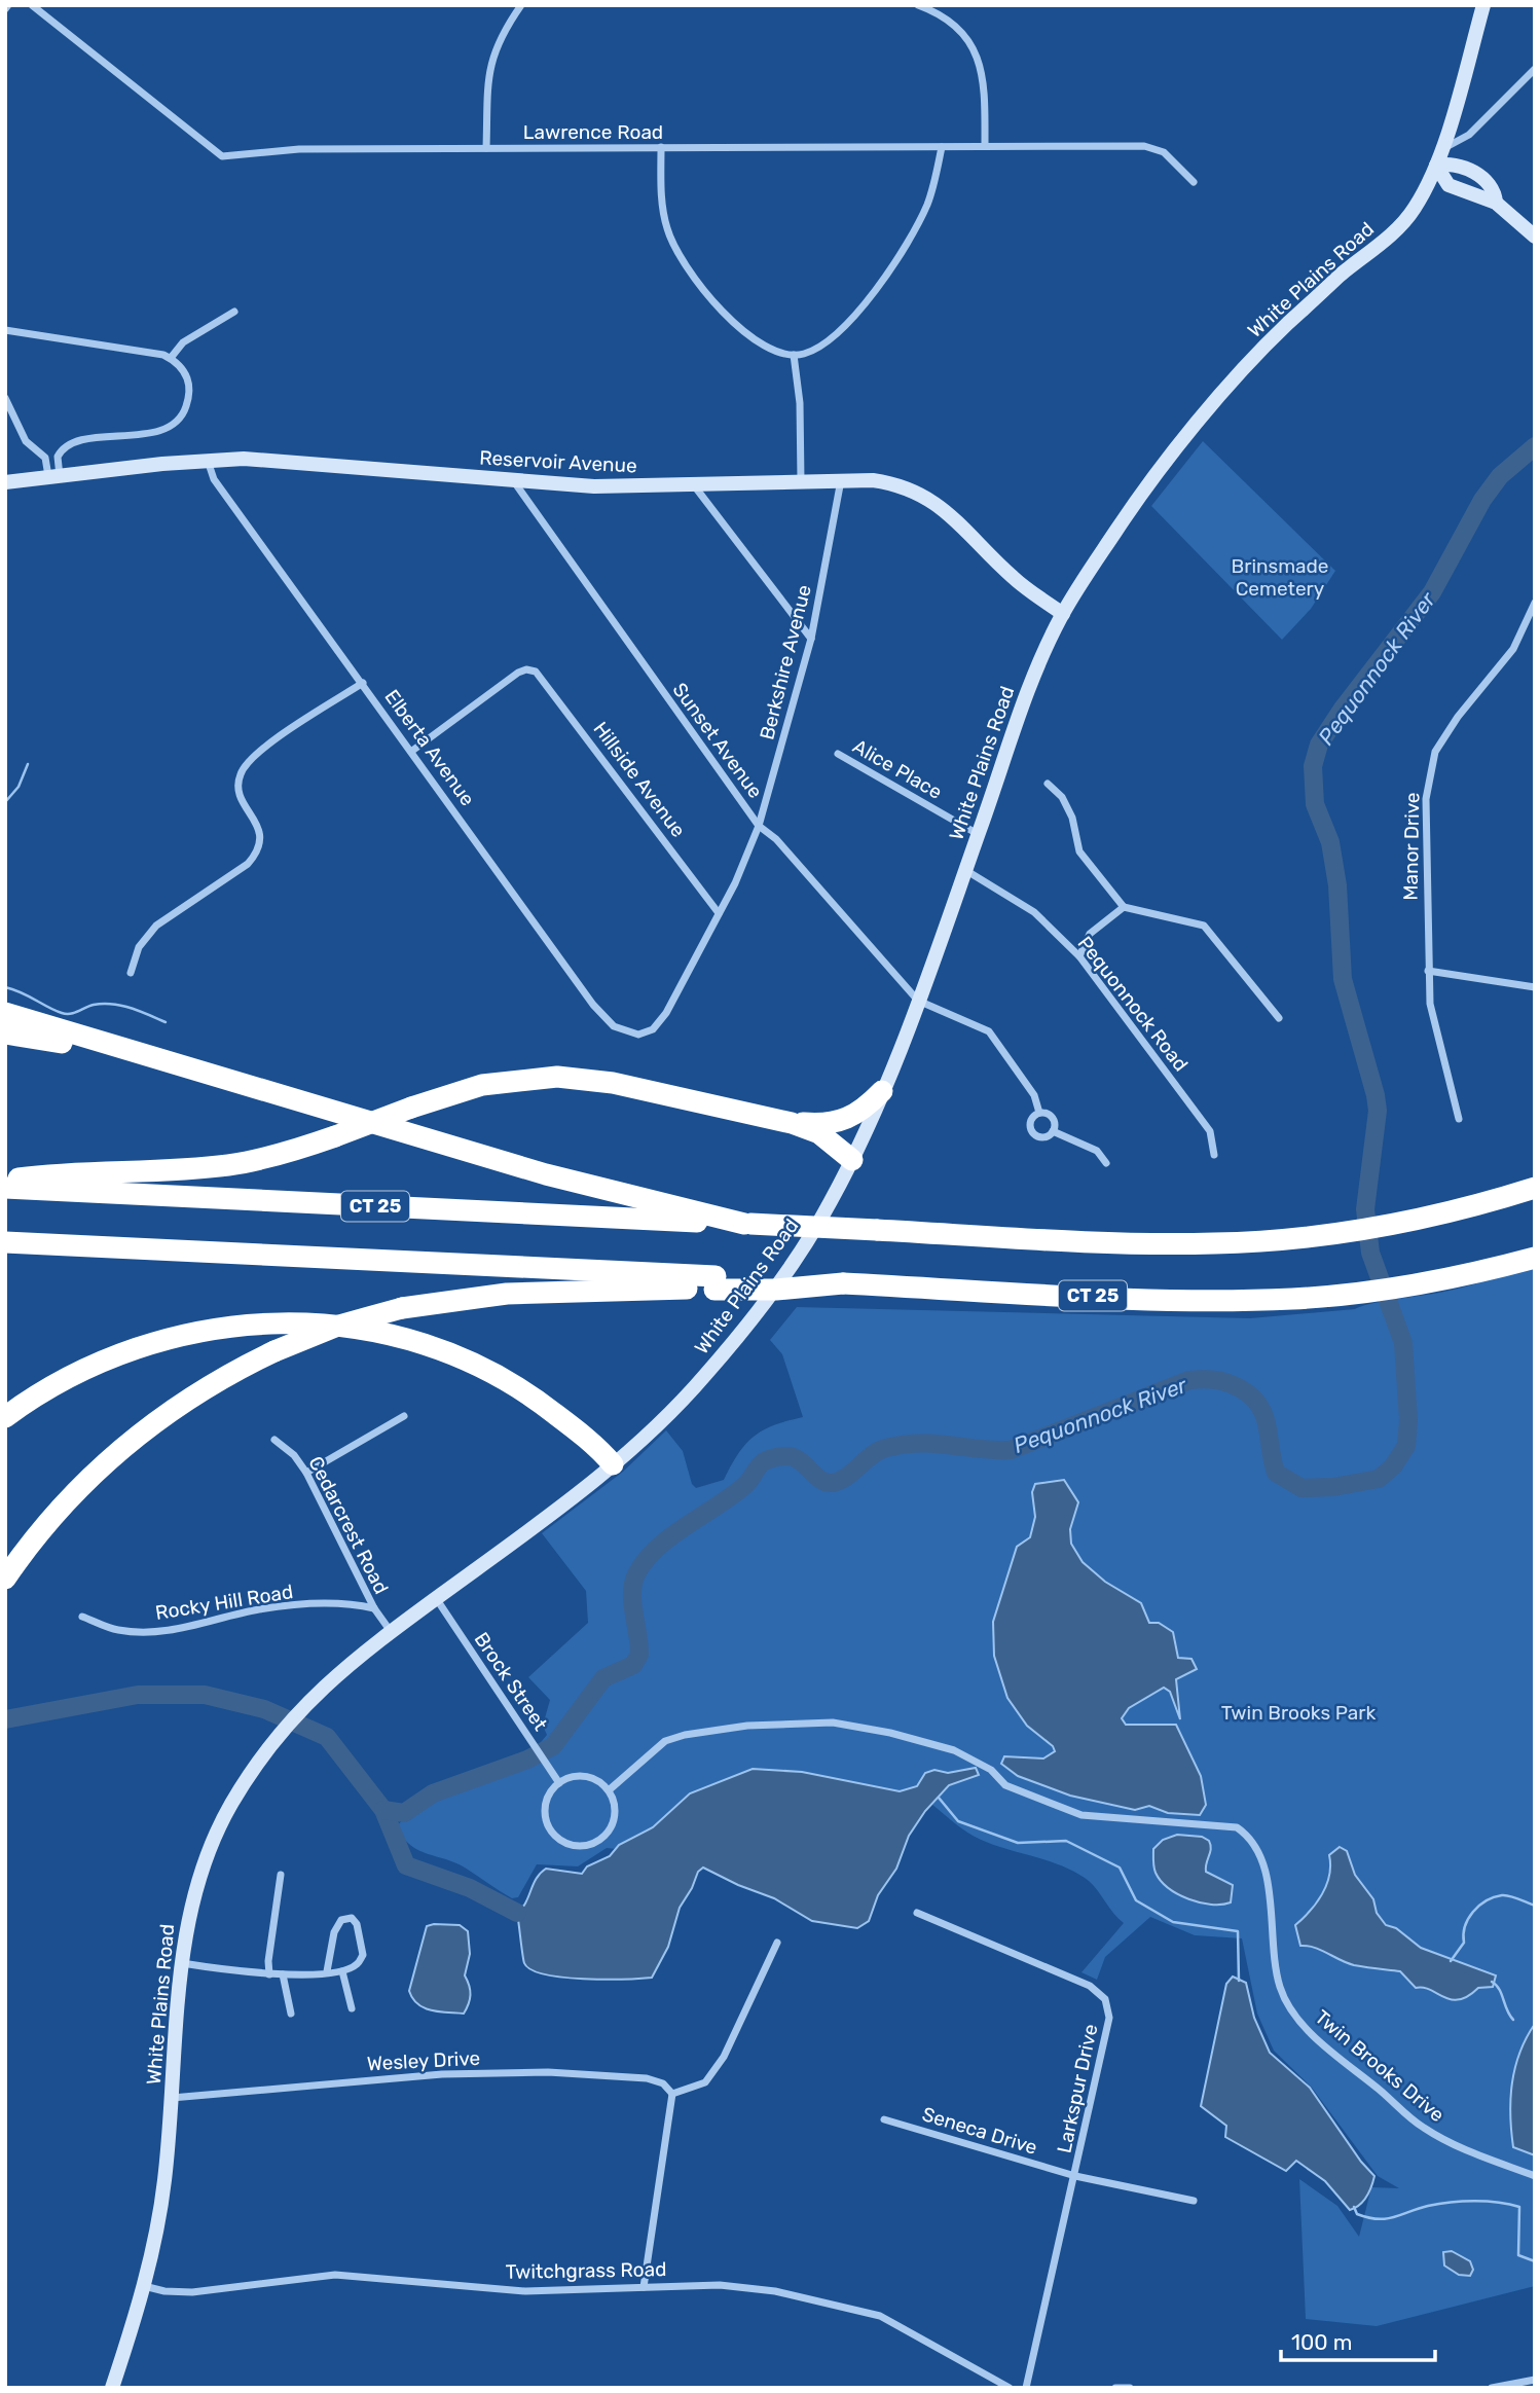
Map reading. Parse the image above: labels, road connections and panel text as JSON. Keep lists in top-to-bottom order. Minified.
{"streets":{"highway":["CT 25"],"main road":["White Plains Road","Reservoir Avenue"],"street":["Lawrence Road","Berkshire Avenue","Sunset Avenue","Elberta Avenue","Alice Place","Hillside Avenue","Manor Drive","Pequonnock Road","Cedarcrest Road","Rocky Hill Road","Brock Street","Wesley Drive","Twin Brooks Drive","Larkspur Drive","Seneca Drive","Twitchgrass Road"]},"crossings":[["White Plains Road","Reservoir Avenue"],["White Plains Road","Sunset Avenue"],["White Plains Road","Alice Place"],["White Plains Road","Pequonnock Road"],["White Plains Road","Cedarcrest Road"],["White Plains Road","Brock Street"],["White Plains Road","Wesley Drive"],["White Plains Road","Twitchgrass Road"],["Reservoir Avenue","Berkshire Avenue"],["Reservoir Avenue","Sunset Avenue"],["Reservoir Avenue","Elberta Avenue"],["Berkshire Avenue","Sunset Avenue"],["Berkshire Avenue","Elberta Avenue"],["Berkshire Avenue","Hillside Avenue"],["Elberta Avenue","Hillside Avenue"],["Cedarcrest Road","Rocky Hill Road"],["Brock Street","Twin Brooks Drive"],["Larkspur Drive","Seneca Drive"]],"water":["Pequonnock River"],"parks":["Brinsmade Cemetery","Twin Brooks Park"],"scale_bar":"100 m"}
